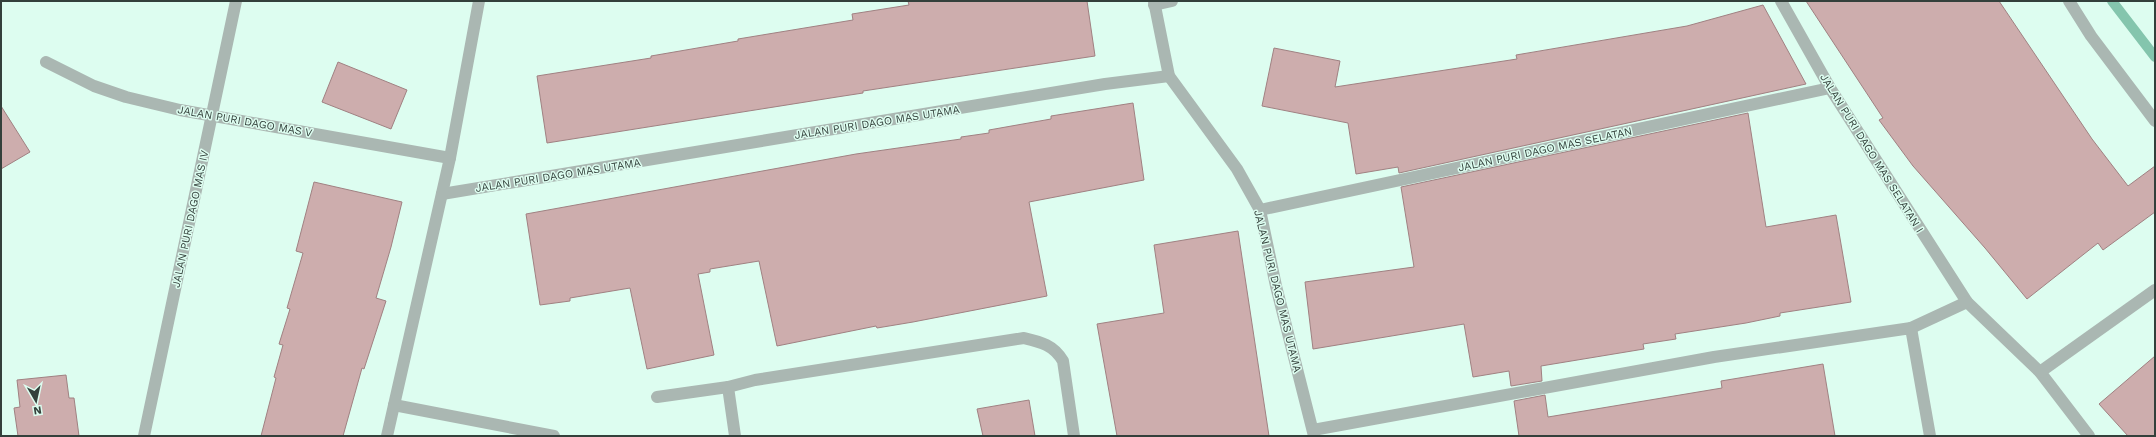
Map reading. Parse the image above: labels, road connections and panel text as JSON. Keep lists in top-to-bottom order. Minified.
{"streets":{"street":["JALAN PURI DAGO MAS V","JALAN PURI DAGO MAS UTAMA","JALAN PURI DAGO MAS SELATAN","JALAN PURI DAGO MAS SELATAN I","JALAN PURI DAGO MAS IV"]},"crossings":[["JALAN PURI DAGO MAS V","JALAN PURI DAGO MAS IV"],["JALAN PURI DAGO MAS UTAMA","JALAN PURI DAGO MAS SELATAN"],["JALAN PURI DAGO MAS SELATAN","JALAN PURI DAGO MAS SELATAN I"]],"north":"bottom"}
